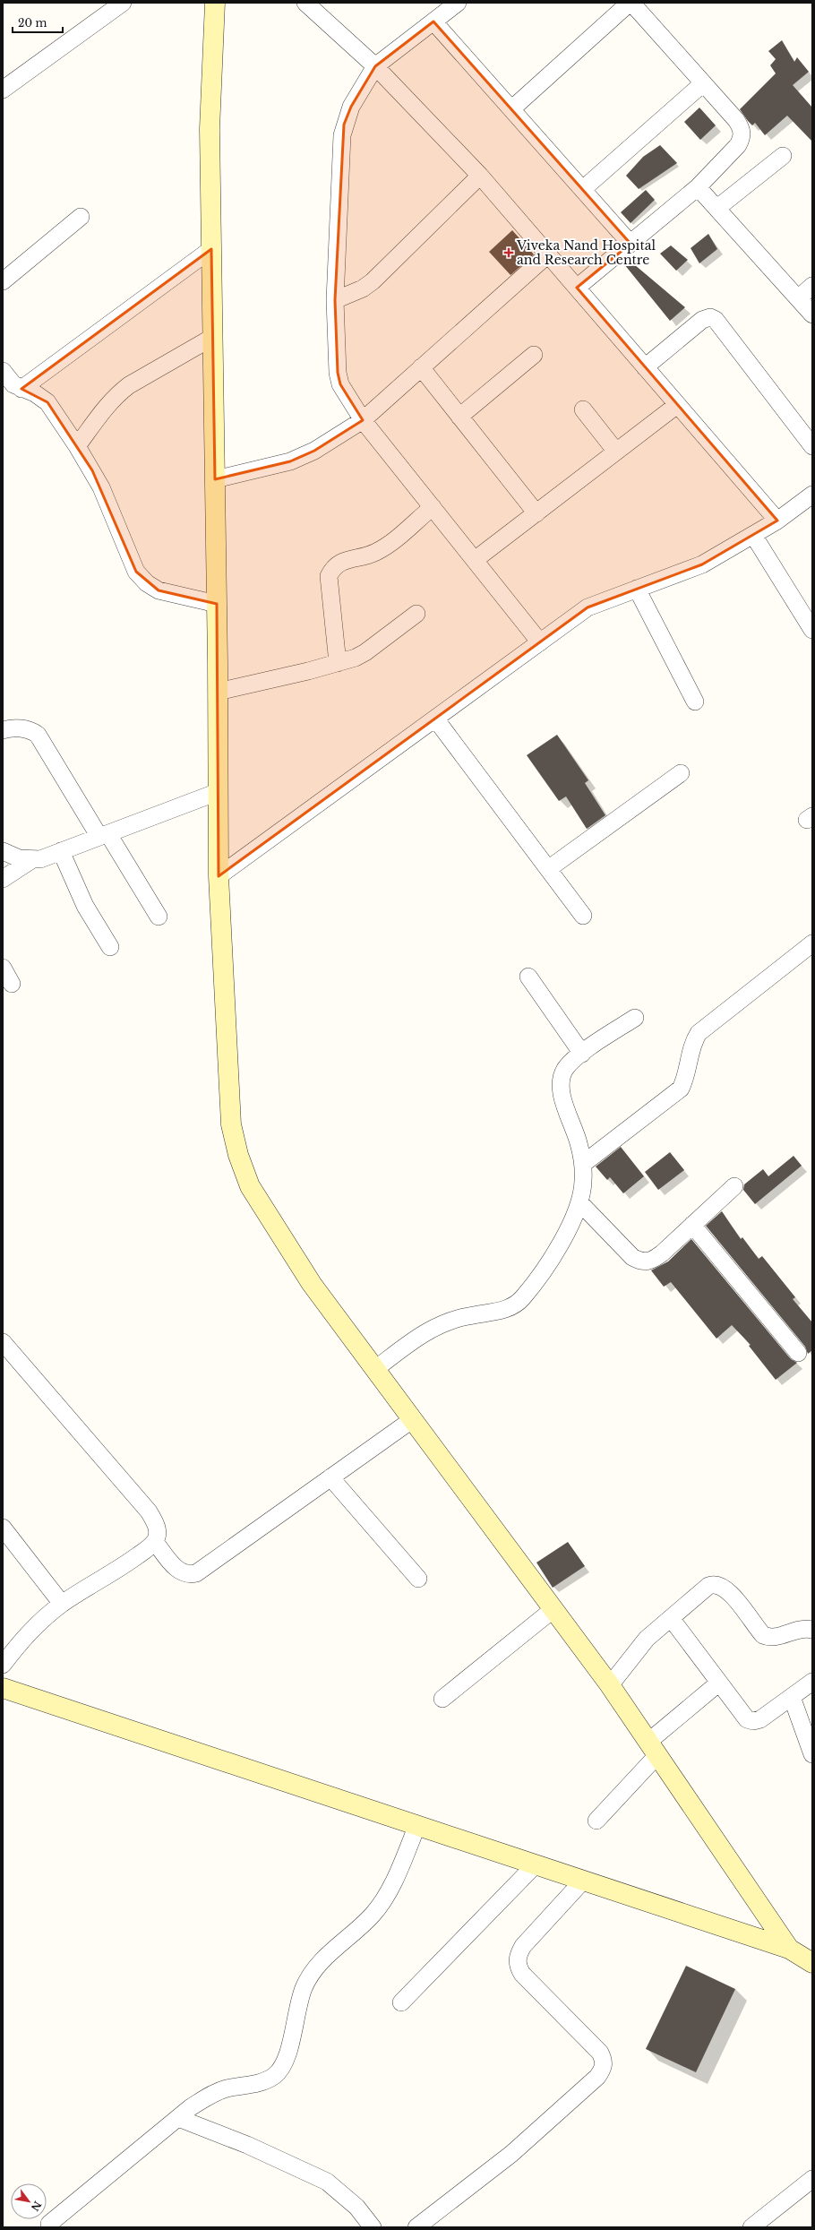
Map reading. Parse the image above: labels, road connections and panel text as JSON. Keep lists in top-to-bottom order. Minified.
{"places":{"health":["Viveka Nand Hospital and Research Centre"]},"scale_bar":"20 m","north":"bottom right"}
